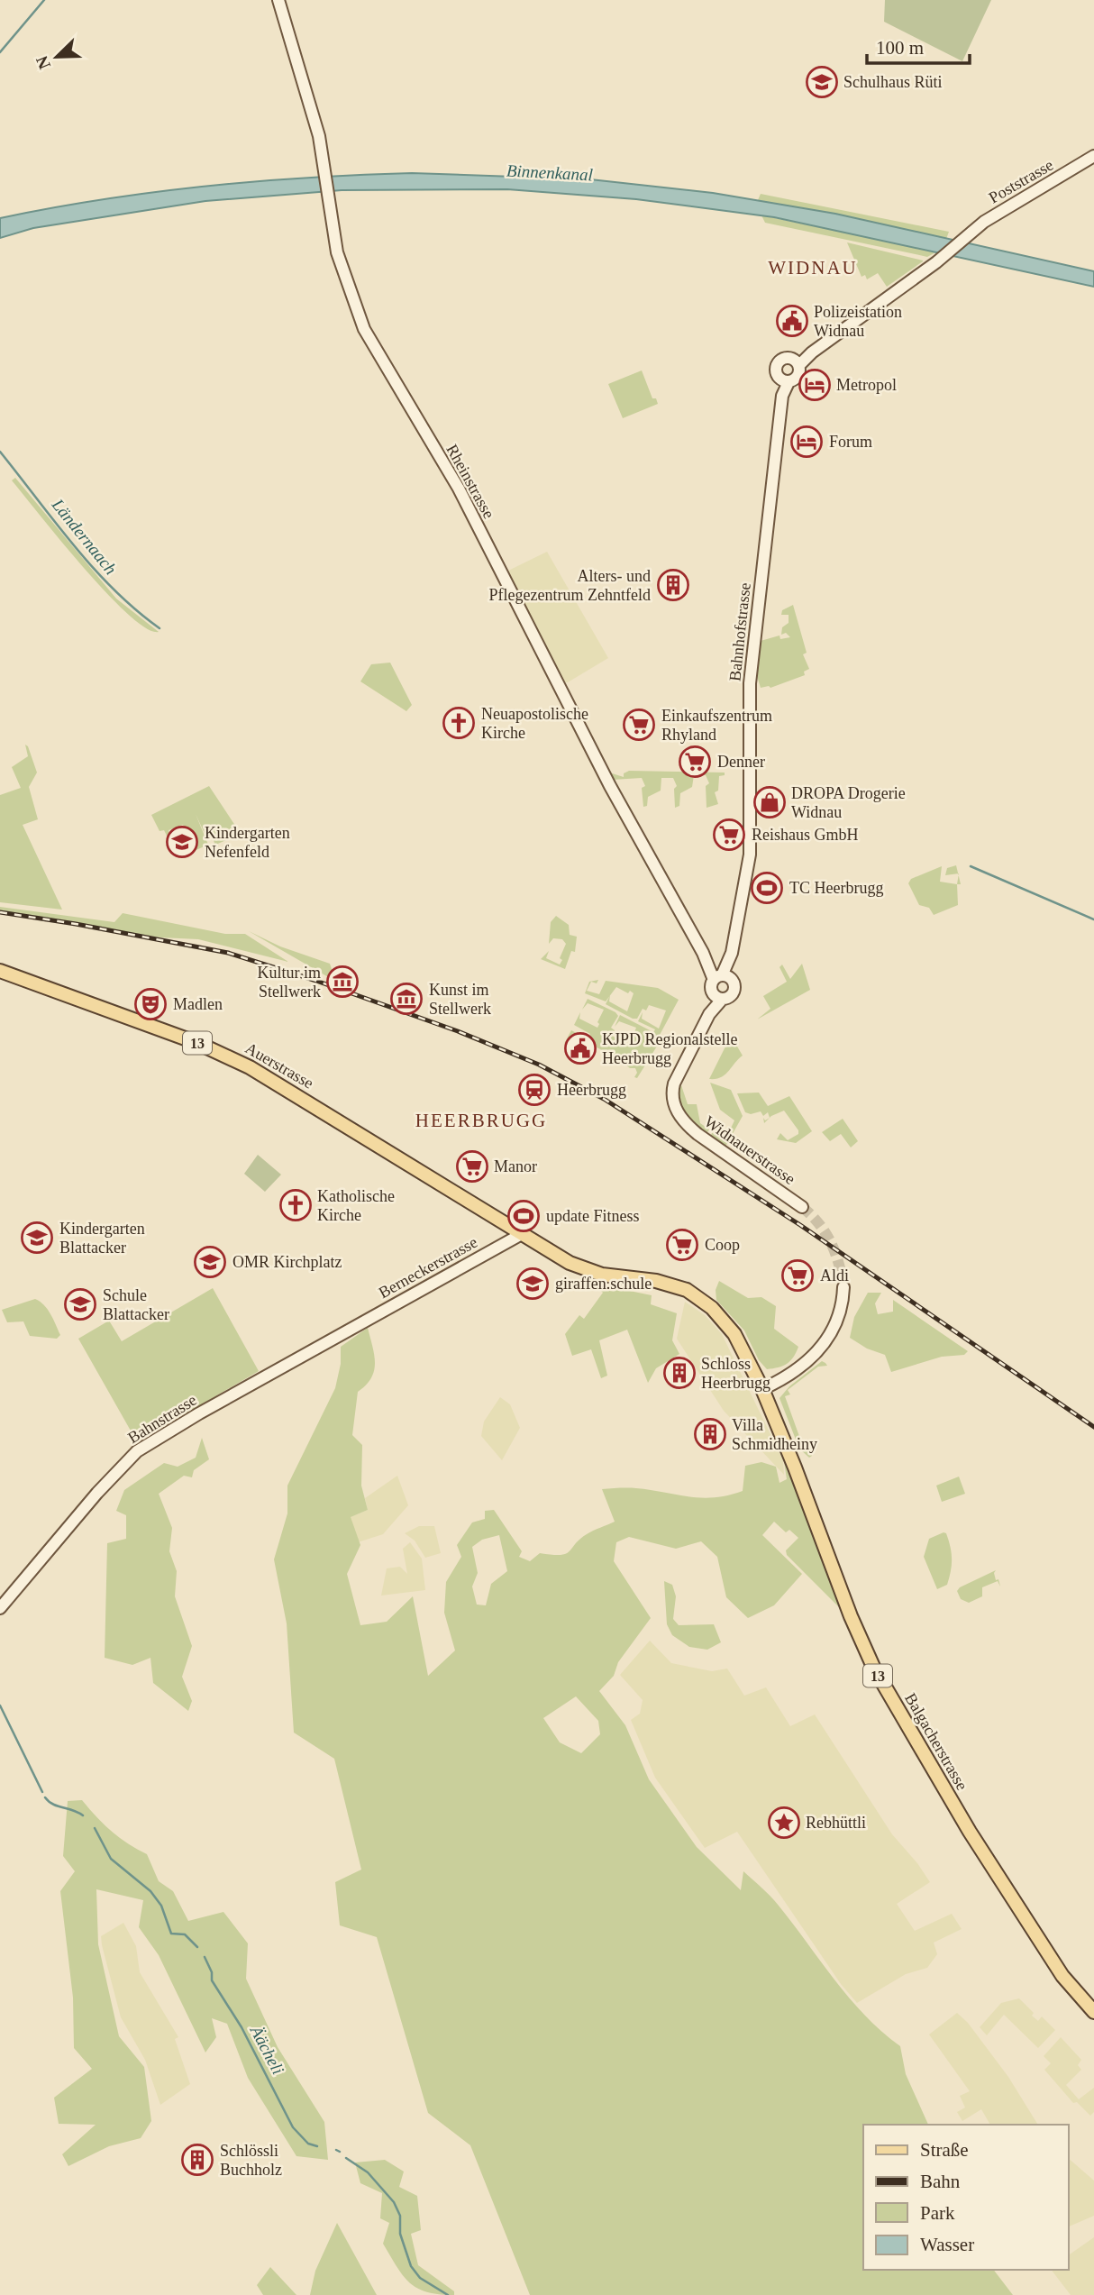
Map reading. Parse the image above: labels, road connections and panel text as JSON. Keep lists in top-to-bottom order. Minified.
{"streets":{"main road":["Poststrasse","Rheinstrasse","Bahnhofstrasse","13","Auerstrasse","Widnauerstrasse","Berneckerstrasse","Bahnstrasse","Balgacherstrasse"]},"crossings":[["Rheinstrasse","Bahnhofstrasse"],["Rheinstrasse","Widnauerstrasse"],["Bahnhofstrasse","Widnauerstrasse"],["Auerstrasse","Berneckerstrasse"],["Auerstrasse","Balgacherstrasse"],["Berneckerstrasse","Bahnstrasse"],["Berneckerstrasse","Balgacherstrasse"]],"districts":["WIDNAU","HEERBRUGG"],"water":["Binnenkanal","Ländernaach","Äächeli"],"places":{"school or university":["Schulhaus Rüti","Kindergarten Nefenfeld","Kindergarten Blattacker","OMR Kirchplatz","giraffen.schule","Schule Blattacker"],"public building":["Polizeistation Widnau","KJPD Regionalstelle Heerbrugg"],"hotel":["Metropol","Forum"],"building":["Alters- und Pflegezentrum Zehntfeld","Schloss Heerbrugg","Villa Schmidheiny","Schlössli Buchholz"],"church":["Neuapostolische Kirche","Katholische Kirche"],"supermarket":["Einkaufszentrum Rhyland","Denner","Reishaus GmbH","Manor","Coop","Aldi"],"shop":["DROPA Drogerie Widnau"],"sports":["TC Heerbrugg","update Fitness"],"museum":["Kultur im Stellwerk","Kunst im Stellwerk"],"theatre":["Madlen"],"station":["Heerbrugg"],"place":["Rebhüttli"]},"legend":["Straße","Bahn","Park","Wasser"],"scale_bar":"100 m","north":"bottom left"}
